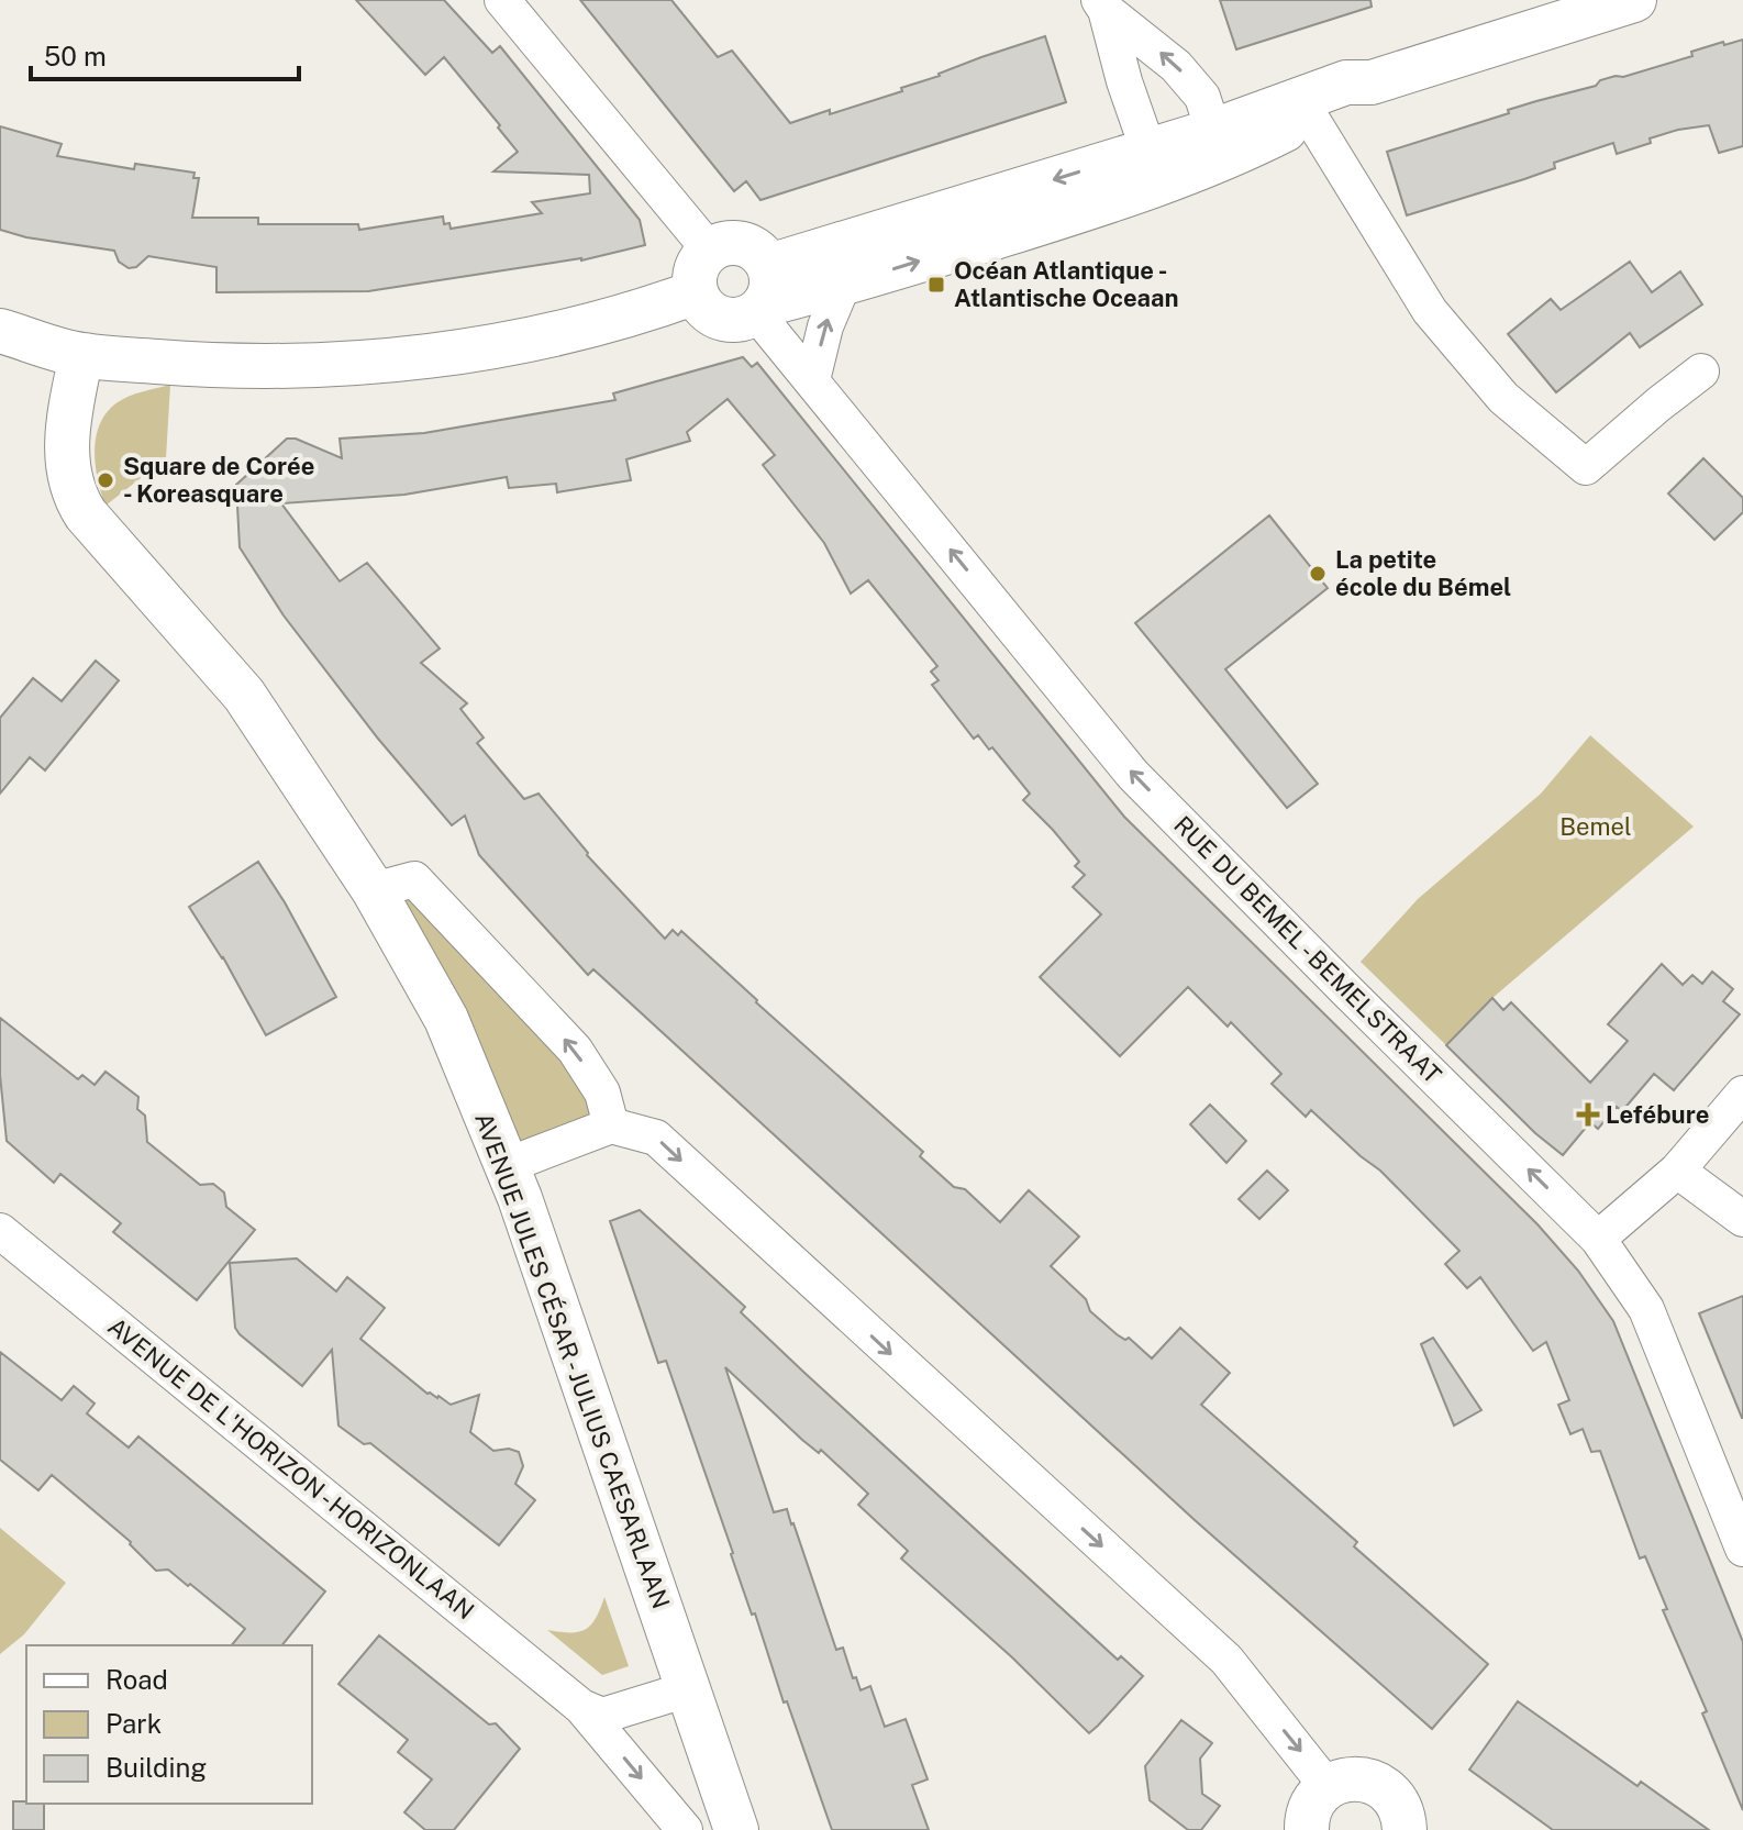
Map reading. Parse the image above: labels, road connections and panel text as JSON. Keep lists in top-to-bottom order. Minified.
{"streets":{"street":["RUE DU BEMEL - BEMELSTRAAT","AVENUE JULES CÉSAR - JULIUS CAESARLAAN","AVENUE DE L'HORIZON - HORIZONLAAN"]},"one_way":["RUE DU BEMEL - BEMELSTRAAT"],"parks":["Bemel"],"places":{"transit":["Océan Atlantique - Atlantische Oceaan"],"other":["Square de Corée - Koreasquare","La petite école du Bémel"],"health":["Lefébure"]},"legend":["Road","Park","Building"],"scale_bar":"50 m"}
